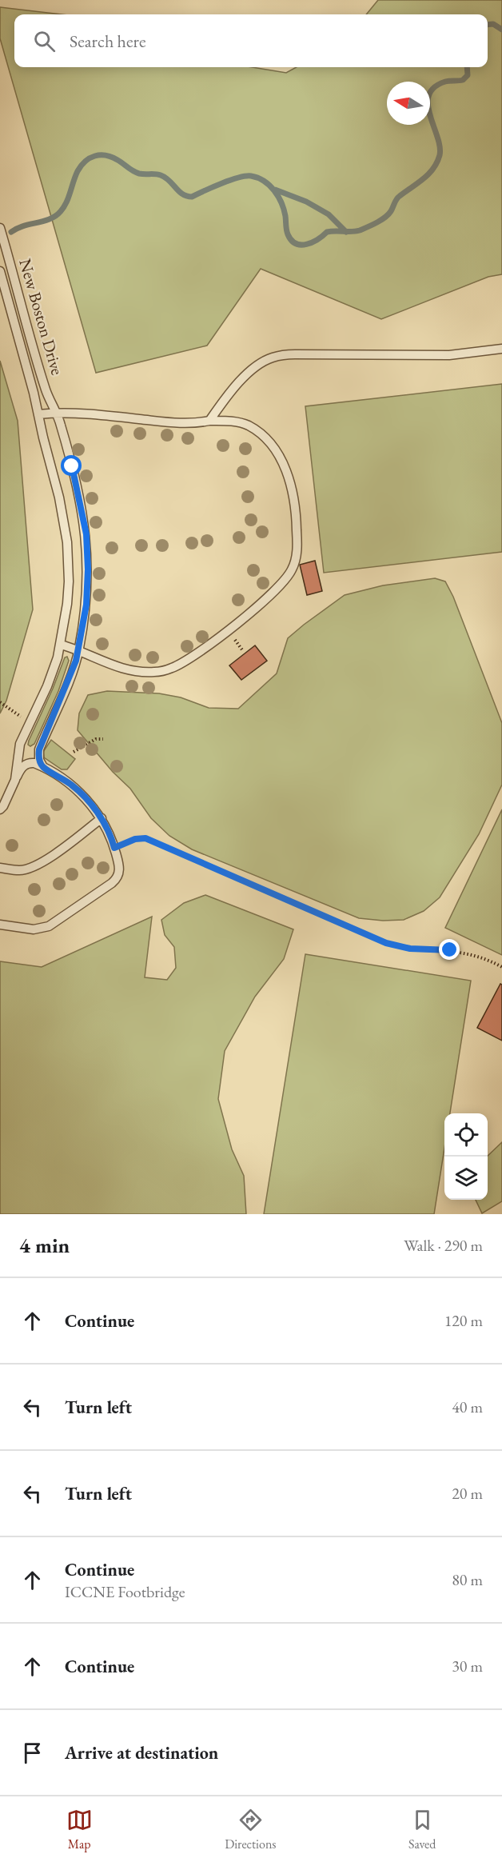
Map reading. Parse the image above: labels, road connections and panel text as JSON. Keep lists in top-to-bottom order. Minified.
{"streets":{"lane":["New Boston Drive"]},"north":"left","page":{"search":"Search here","heading":["4 min","Walk · 290 m"],"list":[["Continue","120 m"],["Turn left","40 m"],["Turn left","20 m"],["Continue","ICCNE Footbridge","80 m"],["Continue","30 m"],"Arrive at destination"],"nav":["Map","Directions","Saved"]}}
